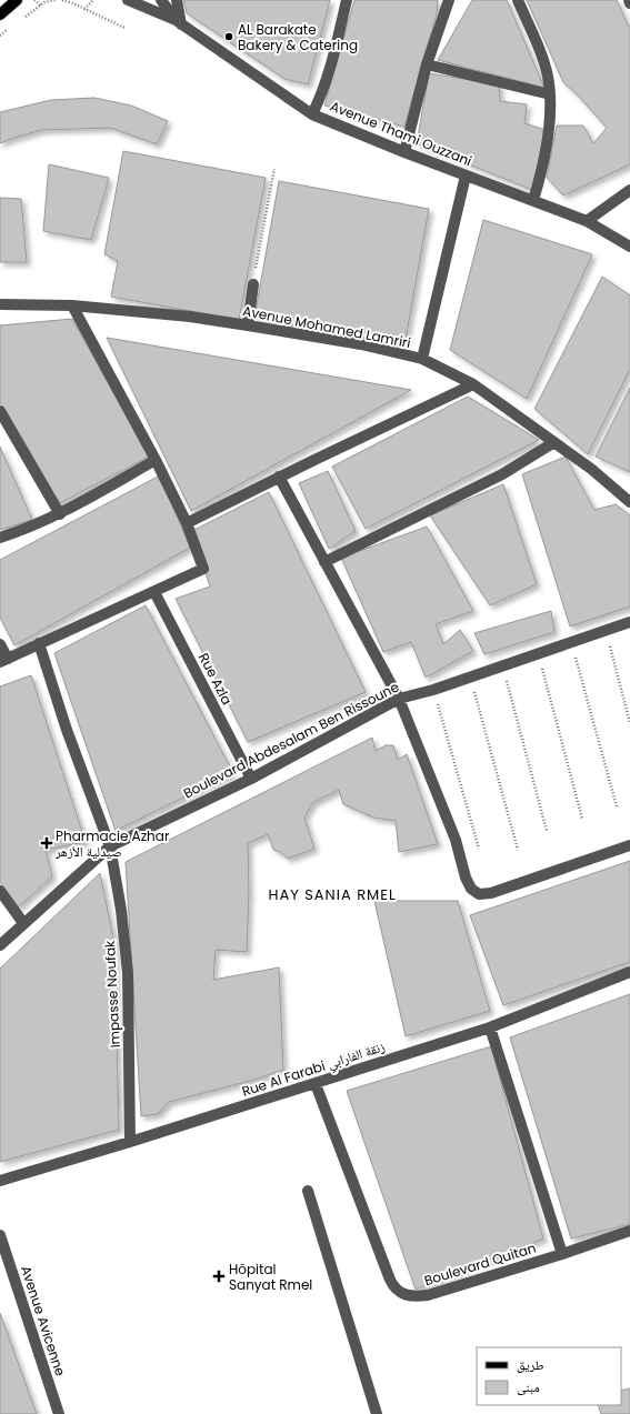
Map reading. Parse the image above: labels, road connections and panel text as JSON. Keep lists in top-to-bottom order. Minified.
{"streets":{"street":["Avenue Thami Ouzzani","Avenue Mohamed Lamriri","Rue Azla","Boulevard Abdesalam Ben Rissoune","Impasse Noufak","Rue Al Farabi زنقة الفارابي","Boulevard Quitan","Avenue Avicenne"]},"crossings":[["Rue Azla","Boulevard Abdesalam Ben Rissoune"],["Boulevard Abdesalam Ben Rissoune","Impasse Noufak"],["Impasse Noufak","Rue Al Farabi زنقة الفارابي"],["Rue Al Farabi زنقة الفارابي","Boulevard Quitan"]],"districts":["HAY SANIA RMEL"],"places":{"other":["AL Barakate Bakery & Catering"],"health":["Pharmacie Azhar صيدلية الأزهر","Hôpital Sanyat Rmel"]},"legend":["طريق","مبنى"]}
